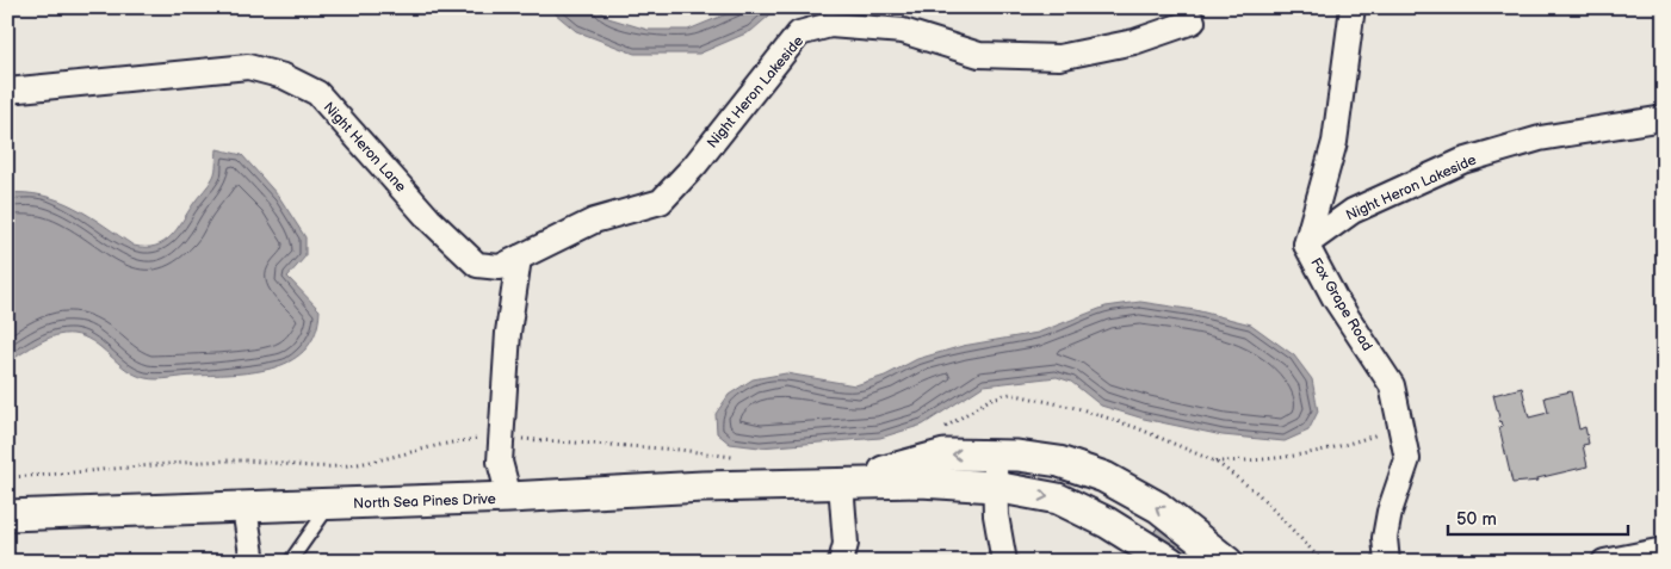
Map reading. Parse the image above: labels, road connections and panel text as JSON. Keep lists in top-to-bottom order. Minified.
{"streets":{"street":["Night Heron Lakeside","Night Heron Lane","Fox Grape Road","North Sea Pines Drive"]},"crossings":[["Night Heron Lakeside","Night Heron Lane"],["Night Heron Lakeside","Fox Grape Road"]],"scale_bar":"50 m"}
